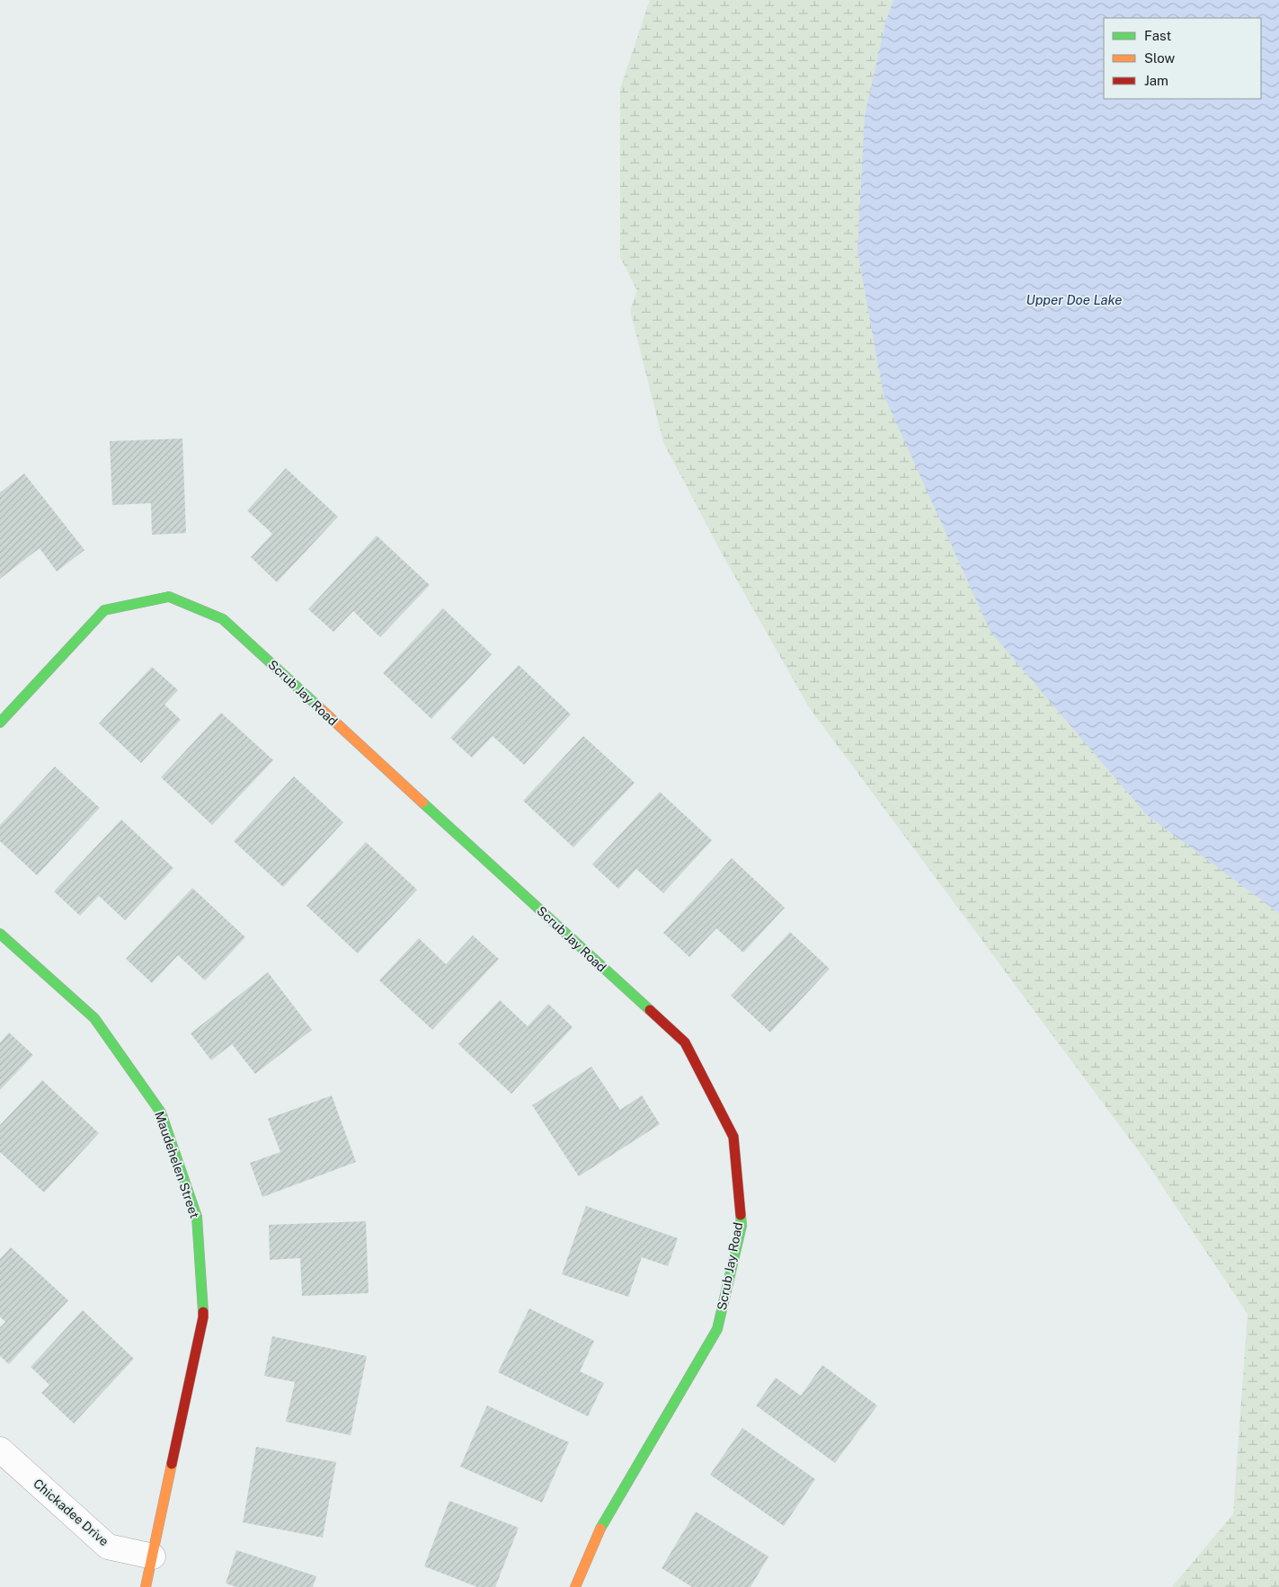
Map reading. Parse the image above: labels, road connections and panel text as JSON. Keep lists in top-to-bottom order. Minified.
{"streets":{"street":["Scrub Jay Road","Maudehelen Street","Chickadee Drive"]},"crossings":[["Maudehelen Street","Chickadee Drive"]],"water":["Upper Doe Lake"],"legend":["Fast","Slow","Jam"]}
